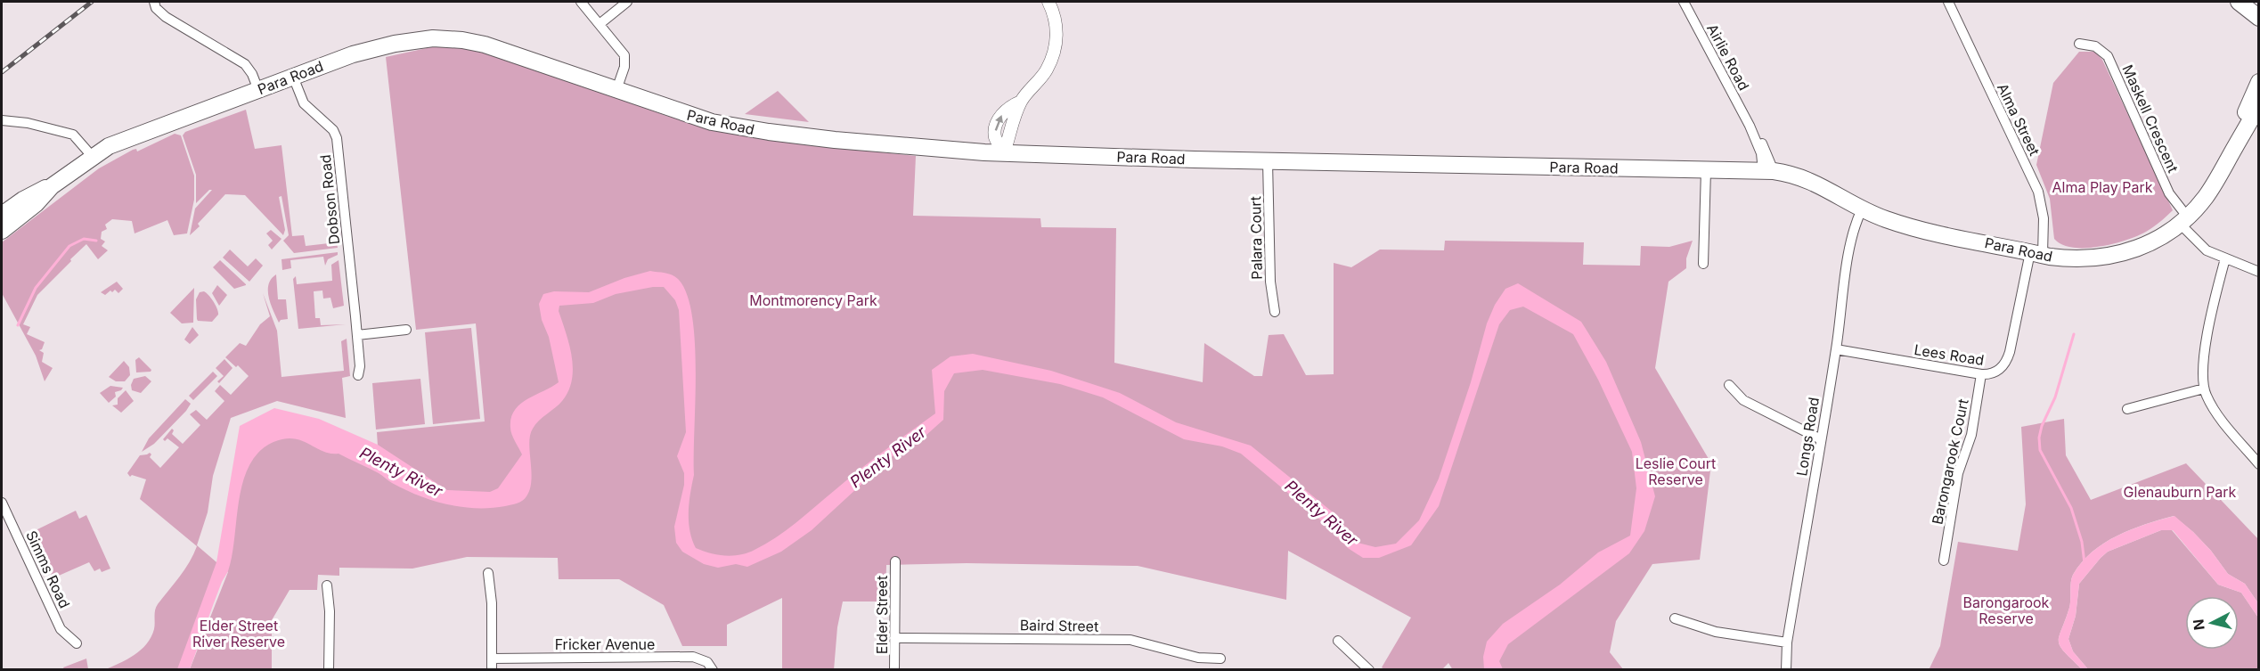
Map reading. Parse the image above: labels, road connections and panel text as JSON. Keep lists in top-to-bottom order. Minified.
{"streets":{"main road":["Para Road"],"street":["Airlie Road","Maskell Crescent","Alma Street","Dobson Road","Palara Court","Lees Road","Longs Road","Barongarook Court","Simms Road","Elder Street","Baird Street","Fricker Avenue"]},"crossings":[["Airlie Road","Para Road"],["Para Road","Maskell Crescent"],["Para Road","Alma Street"],["Para Road","Dobson Road"],["Para Road","Palara Court"],["Para Road","Lees Road"],["Para Road","Longs Road"],["Alma Street","Lees Road"],["Lees Road","Longs Road"],["Lees Road","Barongarook Court"],["Elder Street","Baird Street"]],"water":["Plenty River"],"parks":["Alma Play Park","Montmorency Park","Leslie Court Reserve","Glenauburn Park","Barongarook Reserve","Elder Street River Reserve"],"north":"left"}
